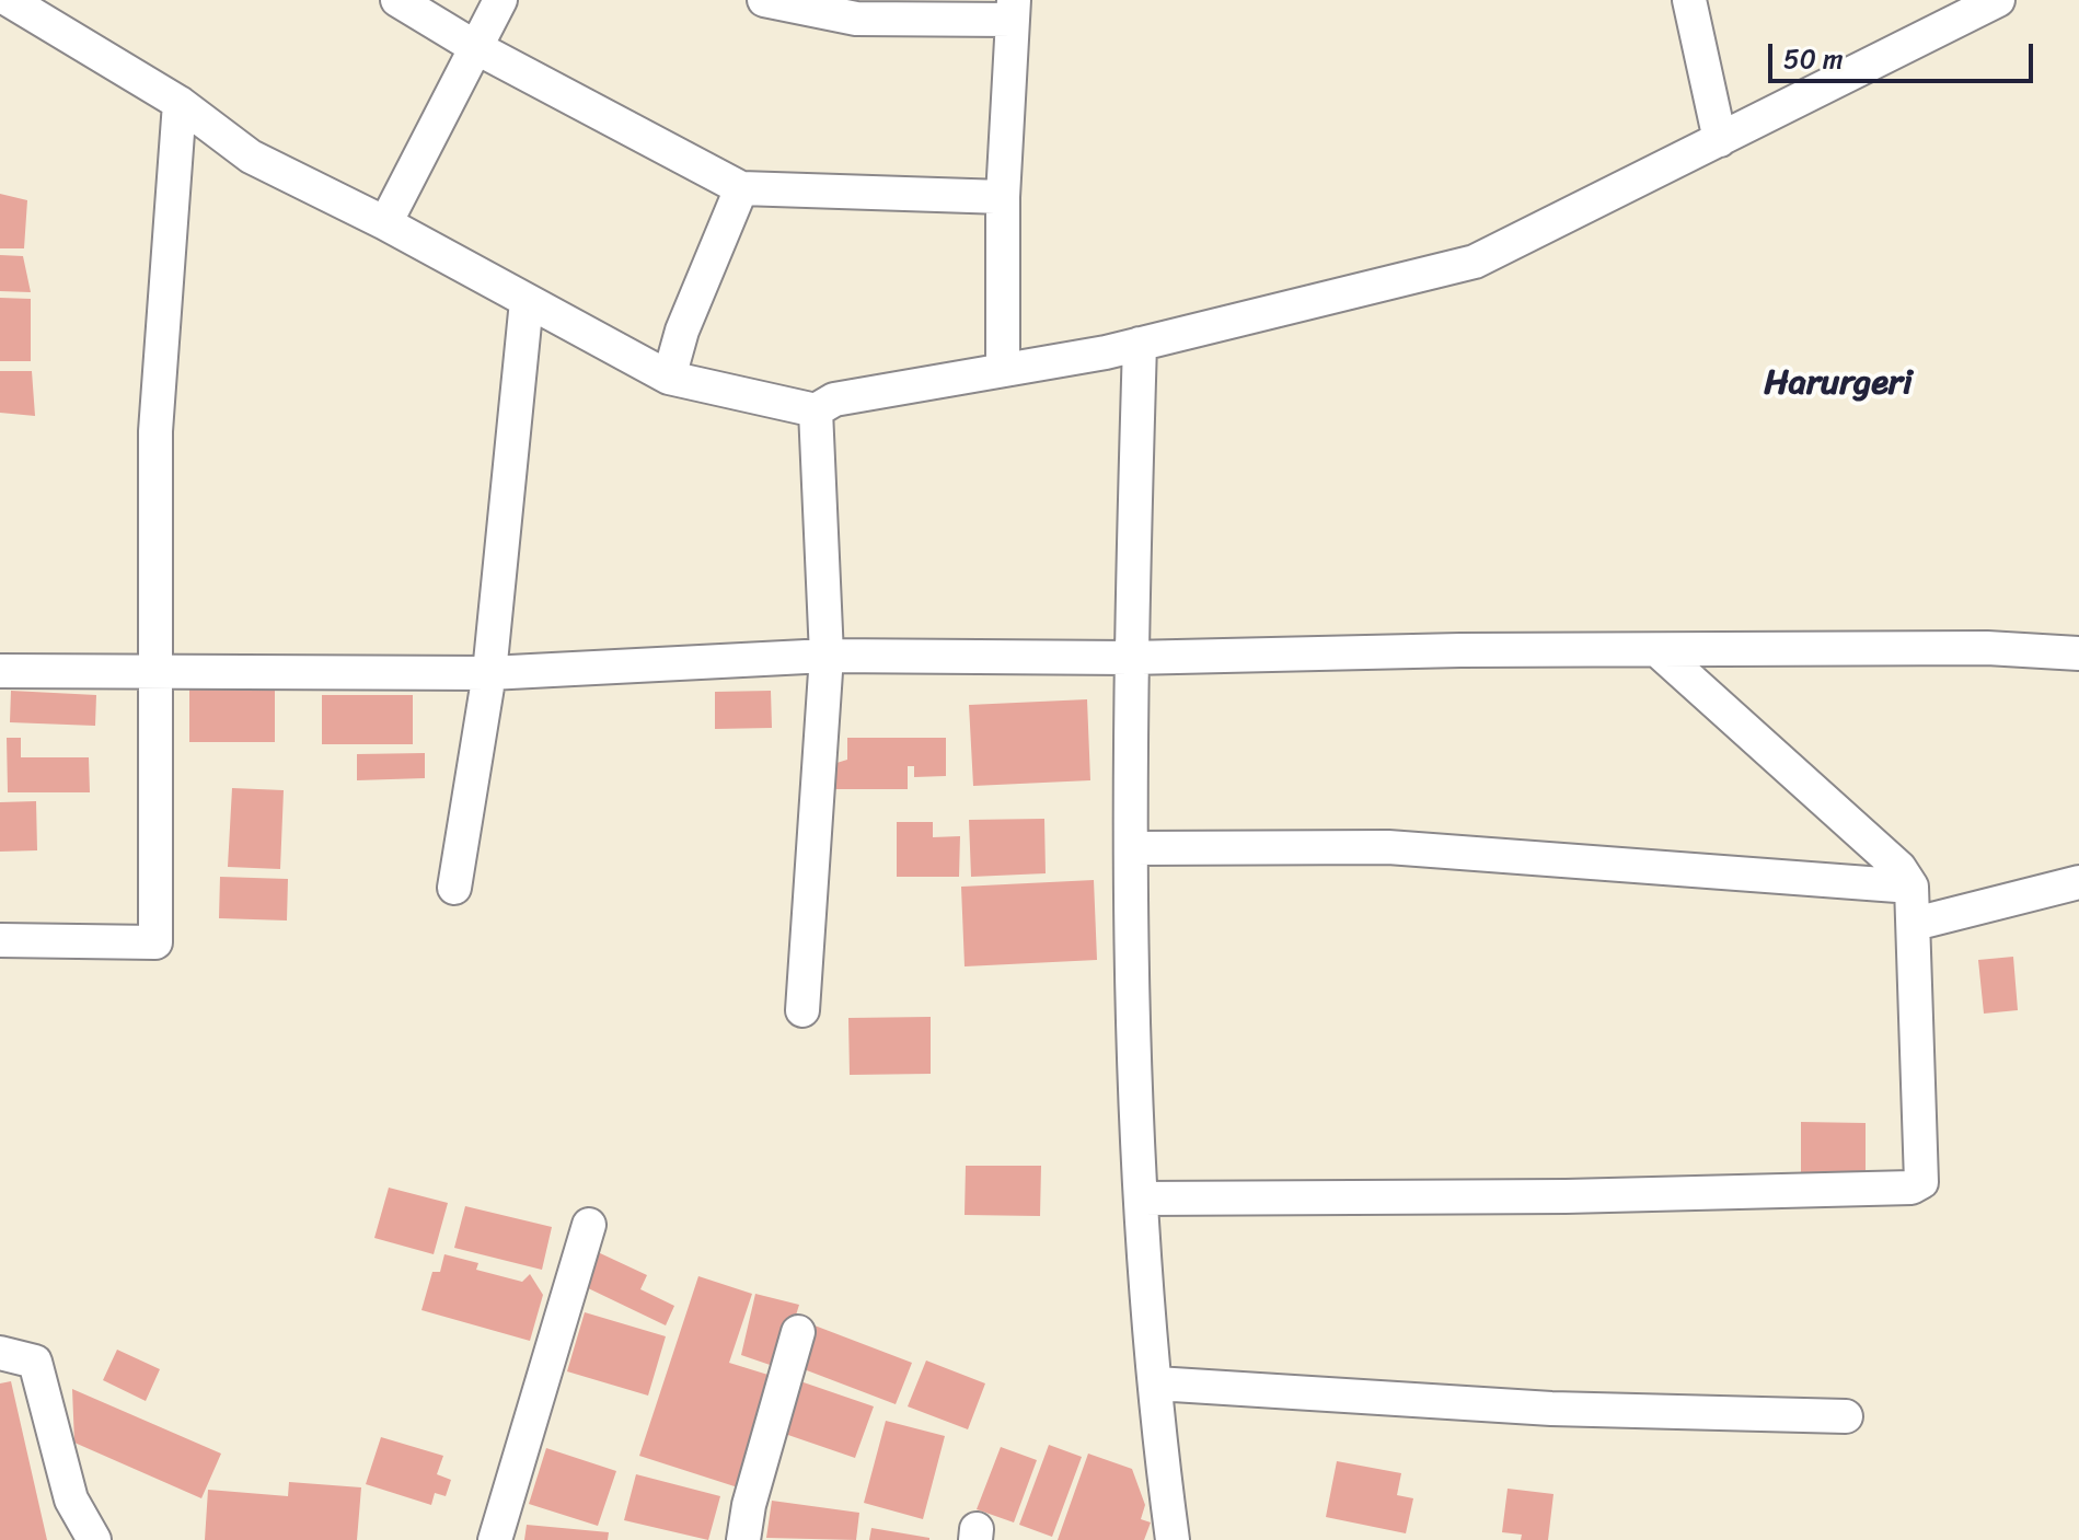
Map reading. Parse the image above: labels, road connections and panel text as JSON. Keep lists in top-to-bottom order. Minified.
{"districts":["Harurgeri"],"scale_bar":"50 m"}
